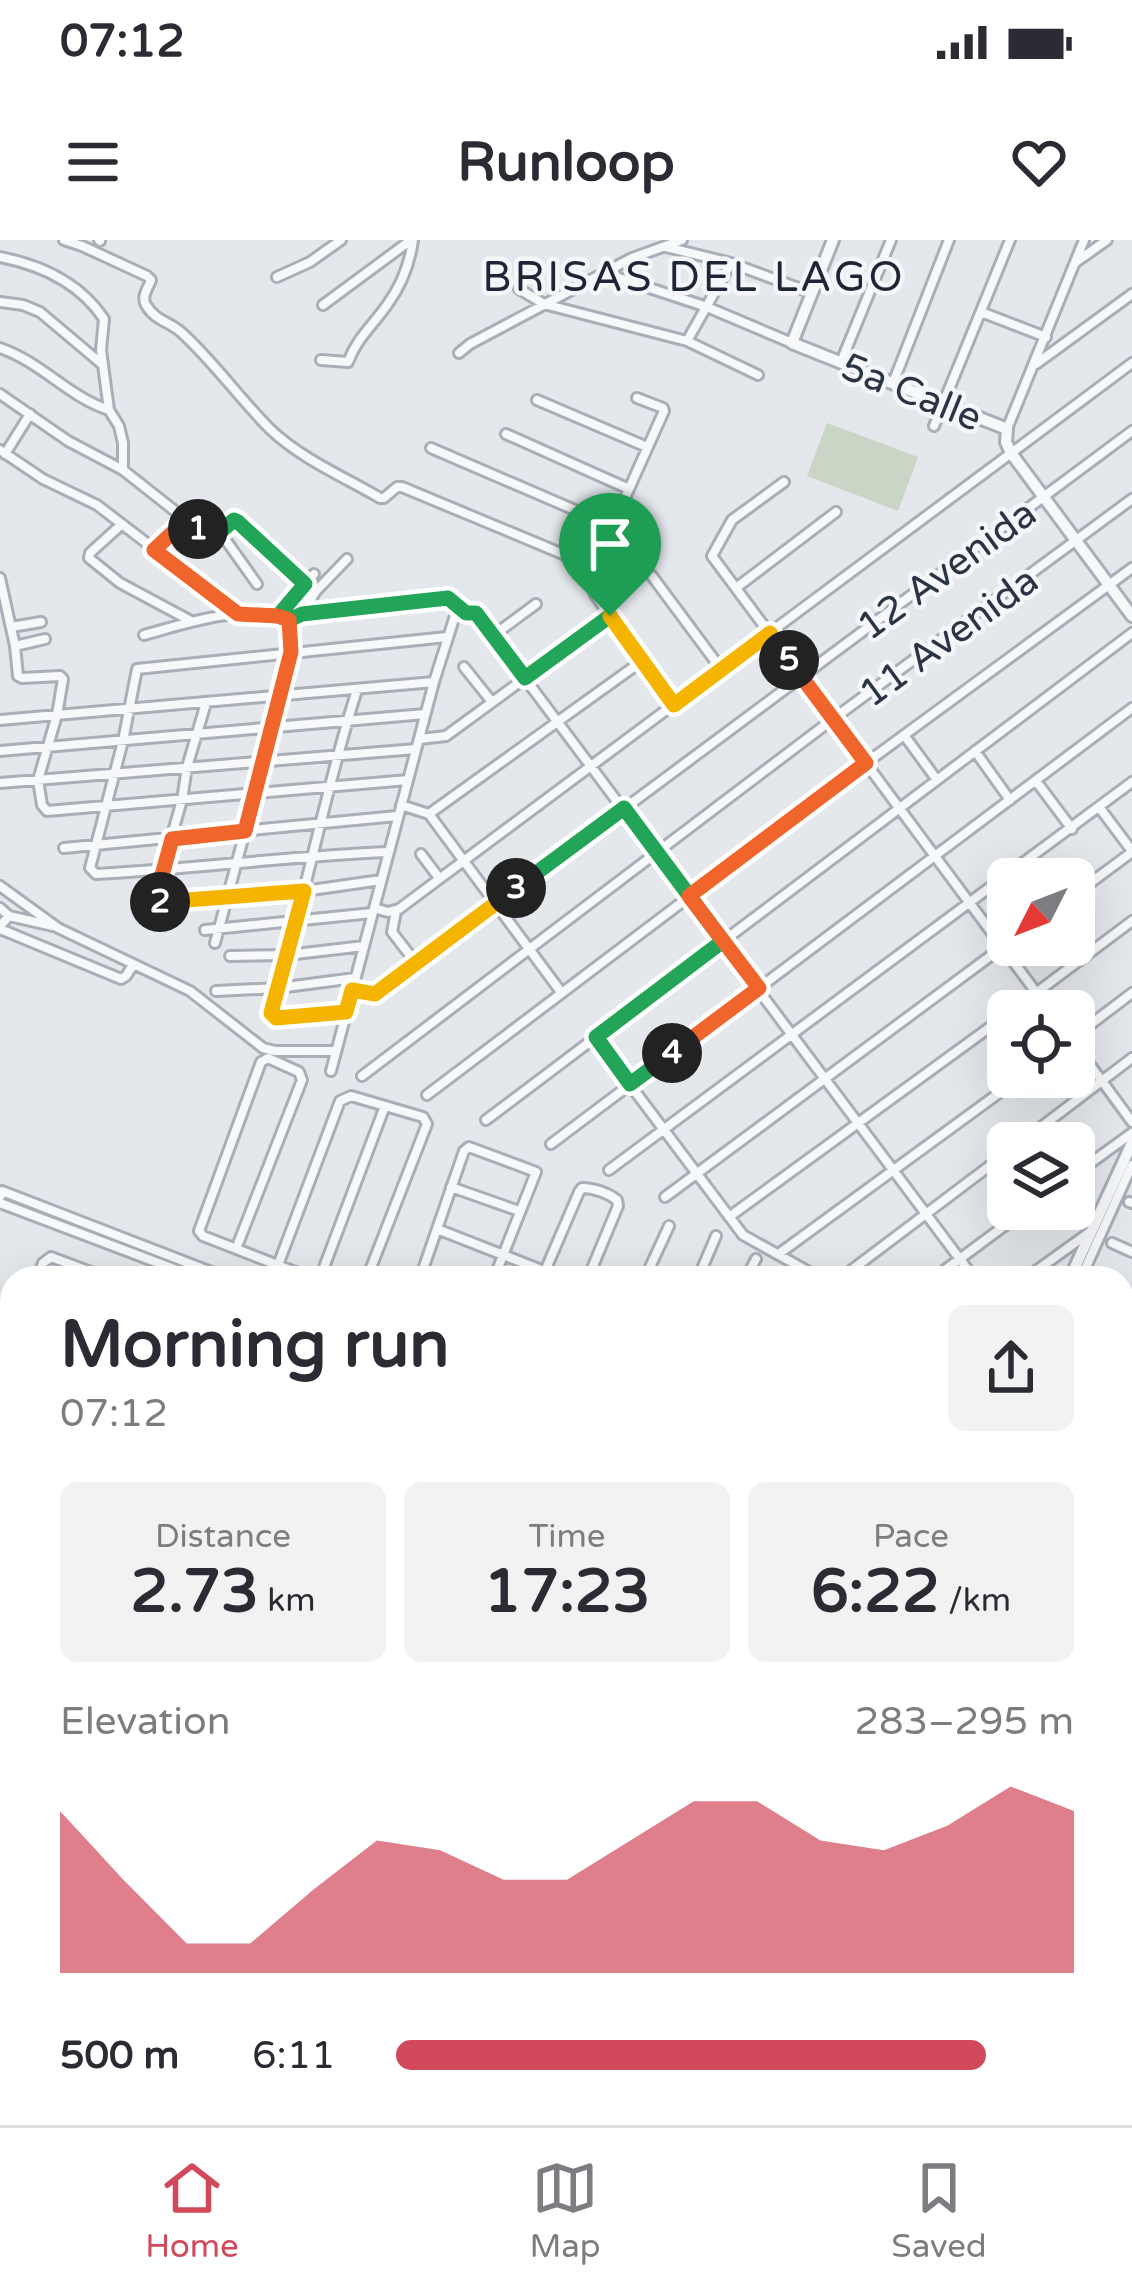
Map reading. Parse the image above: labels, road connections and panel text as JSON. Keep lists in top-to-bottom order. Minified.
{"streets":{"street":["5a Calle","12 Avenida","11 Avenida"]},"crossings":[["5a Calle","12 Avenida"],["5a Calle","11 Avenida"]],"districts":["BRISAS DEL LAGO"],"north":"bottom left","page":{"status":"07:12","header":"Runloop","pins":["1","5","3","2","4"],"heading":["Morning run","07:12"],"stats":[["Distance","2.73 km"],["Time","17:23"],["Pace","6:22 /km"]],"chart":["Elevation","283–295 m"],"list":[{"name":"500 m","note":"6:11"}],"tabs":["Home","Map","Saved"]}}
